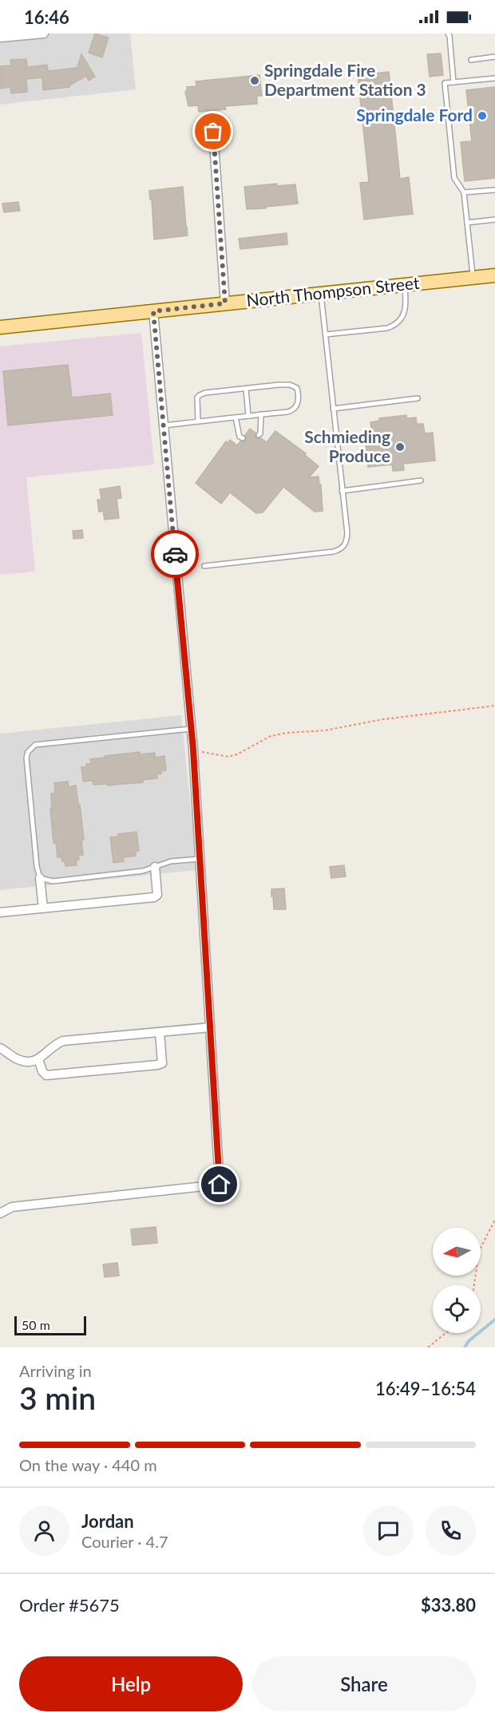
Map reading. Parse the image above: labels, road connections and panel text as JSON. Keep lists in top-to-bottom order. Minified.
{"streets":{"main road":["North Thompson Street"]},"places":["Springdale Fire Department Station 3","Springdale Ford","Schmieding Produce"],"scale_bar":"50 m","north":"left","page":{"status":"16:46","scale":"50 m","heading":["3 min","Arriving in","16:49–16:54"],"panel":["Jordan","Courier · 4.7","Order #5675","$33.80"],"bar":"On the way · 440 m","buttons":["Help","Share"]}}
